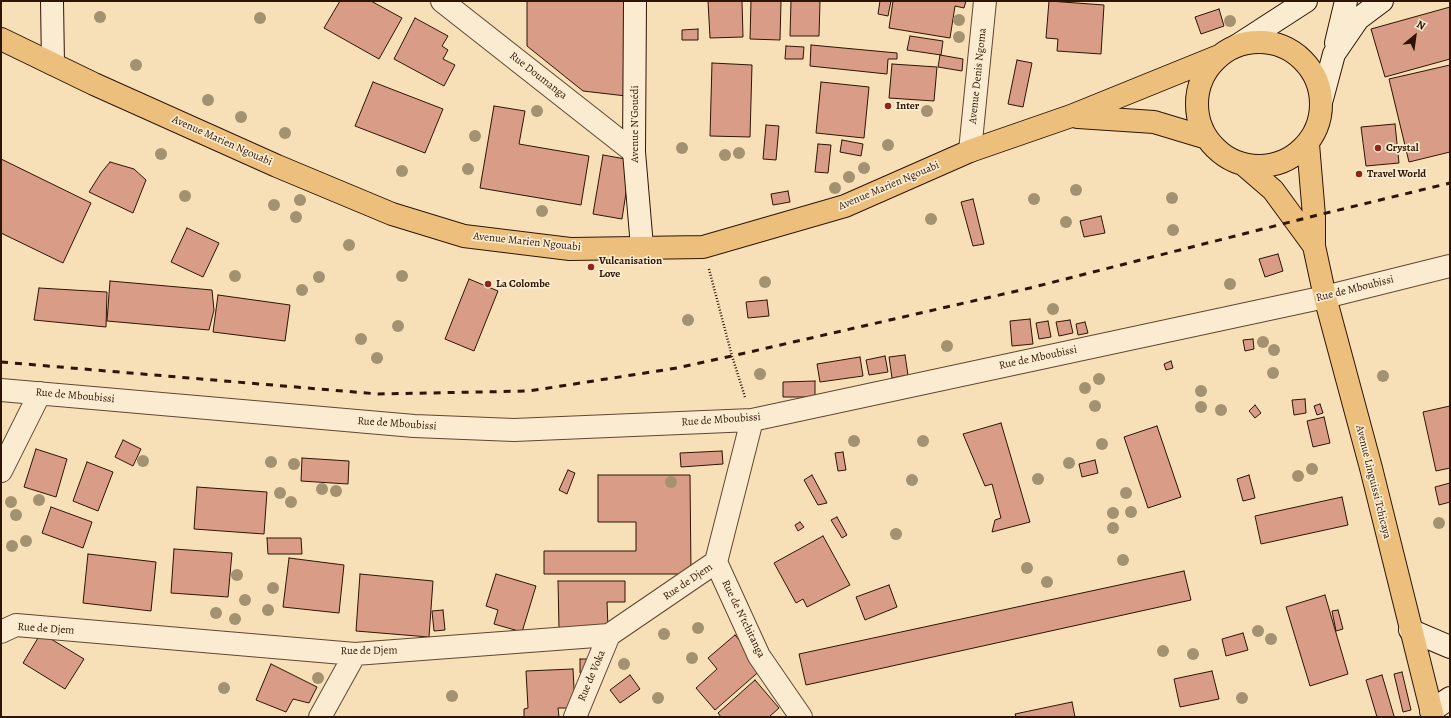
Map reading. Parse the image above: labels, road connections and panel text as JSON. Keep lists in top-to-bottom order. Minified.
{"streets":{"main road":["Avenue Marien Ngouabi","Avenue Linguissi Tchicaya"],"street":["Rue Doumanga","Avenue Denis Ngoma","Avenue N'Gouédi","Rue de Mboubissi","Rue de Djem","Rue de N'tchitanga","Rue de Voka"]},"crossings":[["Rue Doumanga","Avenue N'Gouédi"],["Avenue Denis Ngoma","Avenue Marien Ngouabi"],["Avenue N'Gouédi","Avenue Marien Ngouabi"],["Rue de Mboubissi","Avenue Linguissi Tchicaya"],["Rue de Djem","Rue de N'tchitanga"],["Rue de Djem","Rue de Voka"]],"places":["Inter","Crystal","Travel World","Vulcanisation Love","La Colombe"],"north":"top right"}
